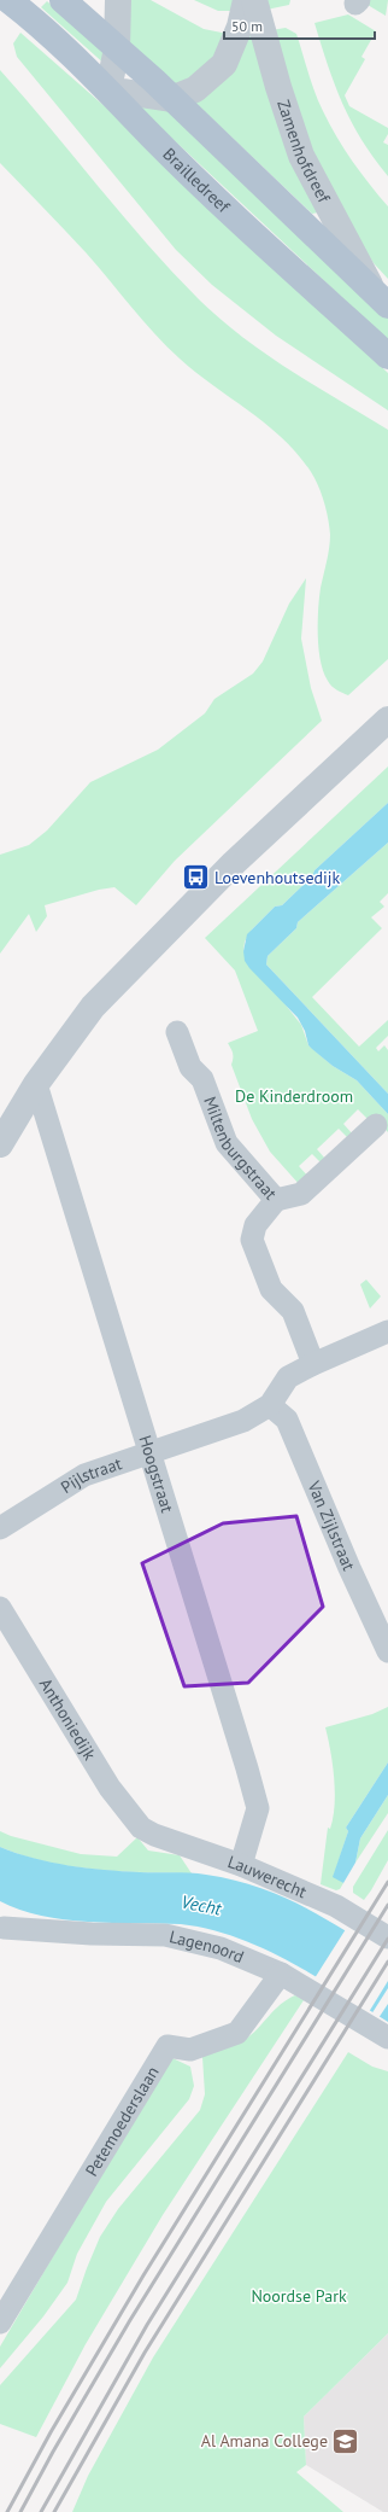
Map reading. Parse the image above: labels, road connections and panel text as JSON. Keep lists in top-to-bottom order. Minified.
{"streets":{"main road":["Brailledreef"],"street":["Zamenhofdreef","Miltenburgstraat","Hoogstraat","Pijlstraat","Van Zijlstraat","Anthoniedijk","Lauwerecht","Lagenoord","Petemoederslaan"]},"crossings":[["Hoogstraat","Pijlstraat"],["Hoogstraat","Lauwerecht"],["Pijlstraat","Van Zijlstraat"],["Anthoniedijk","Lauwerecht"],["Lagenoord","Petemoederslaan"]],"water":["Vecht"],"parks":["De Kinderdroom","Noordse Park"],"places":{"bus stop":["Loevenhoutsedijk"],"school or university":["Al Amana College"]},"scale_bar":"50 m"}
